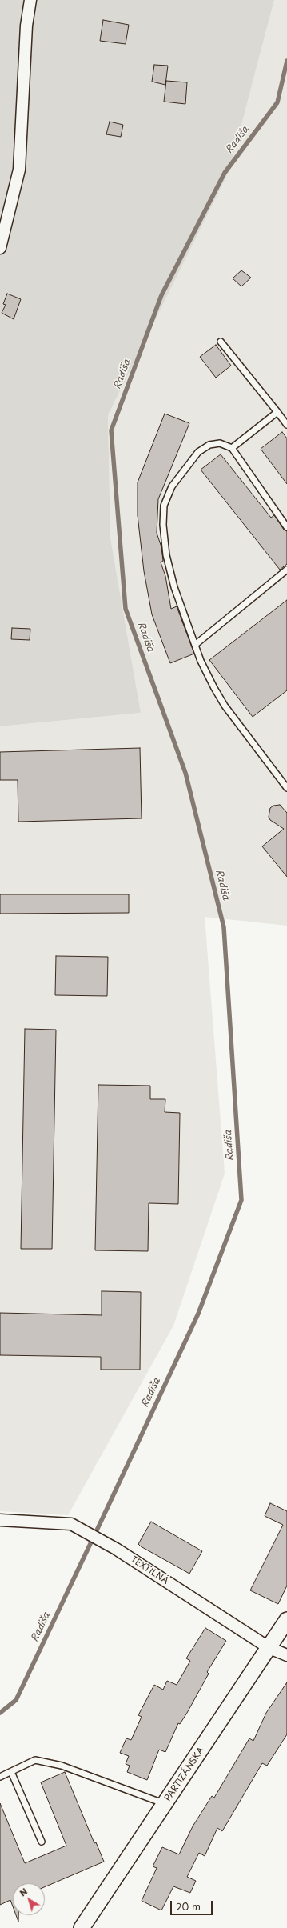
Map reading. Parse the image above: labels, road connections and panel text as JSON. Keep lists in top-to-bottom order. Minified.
{"streets":{"street":["TEXTILNÁ","PARTIZÁNSKA"]},"crossings":[["TEXTILNÁ","PARTIZÁNSKA"]],"water":["Radiša"],"scale_bar":"20 m","north":"top left"}
